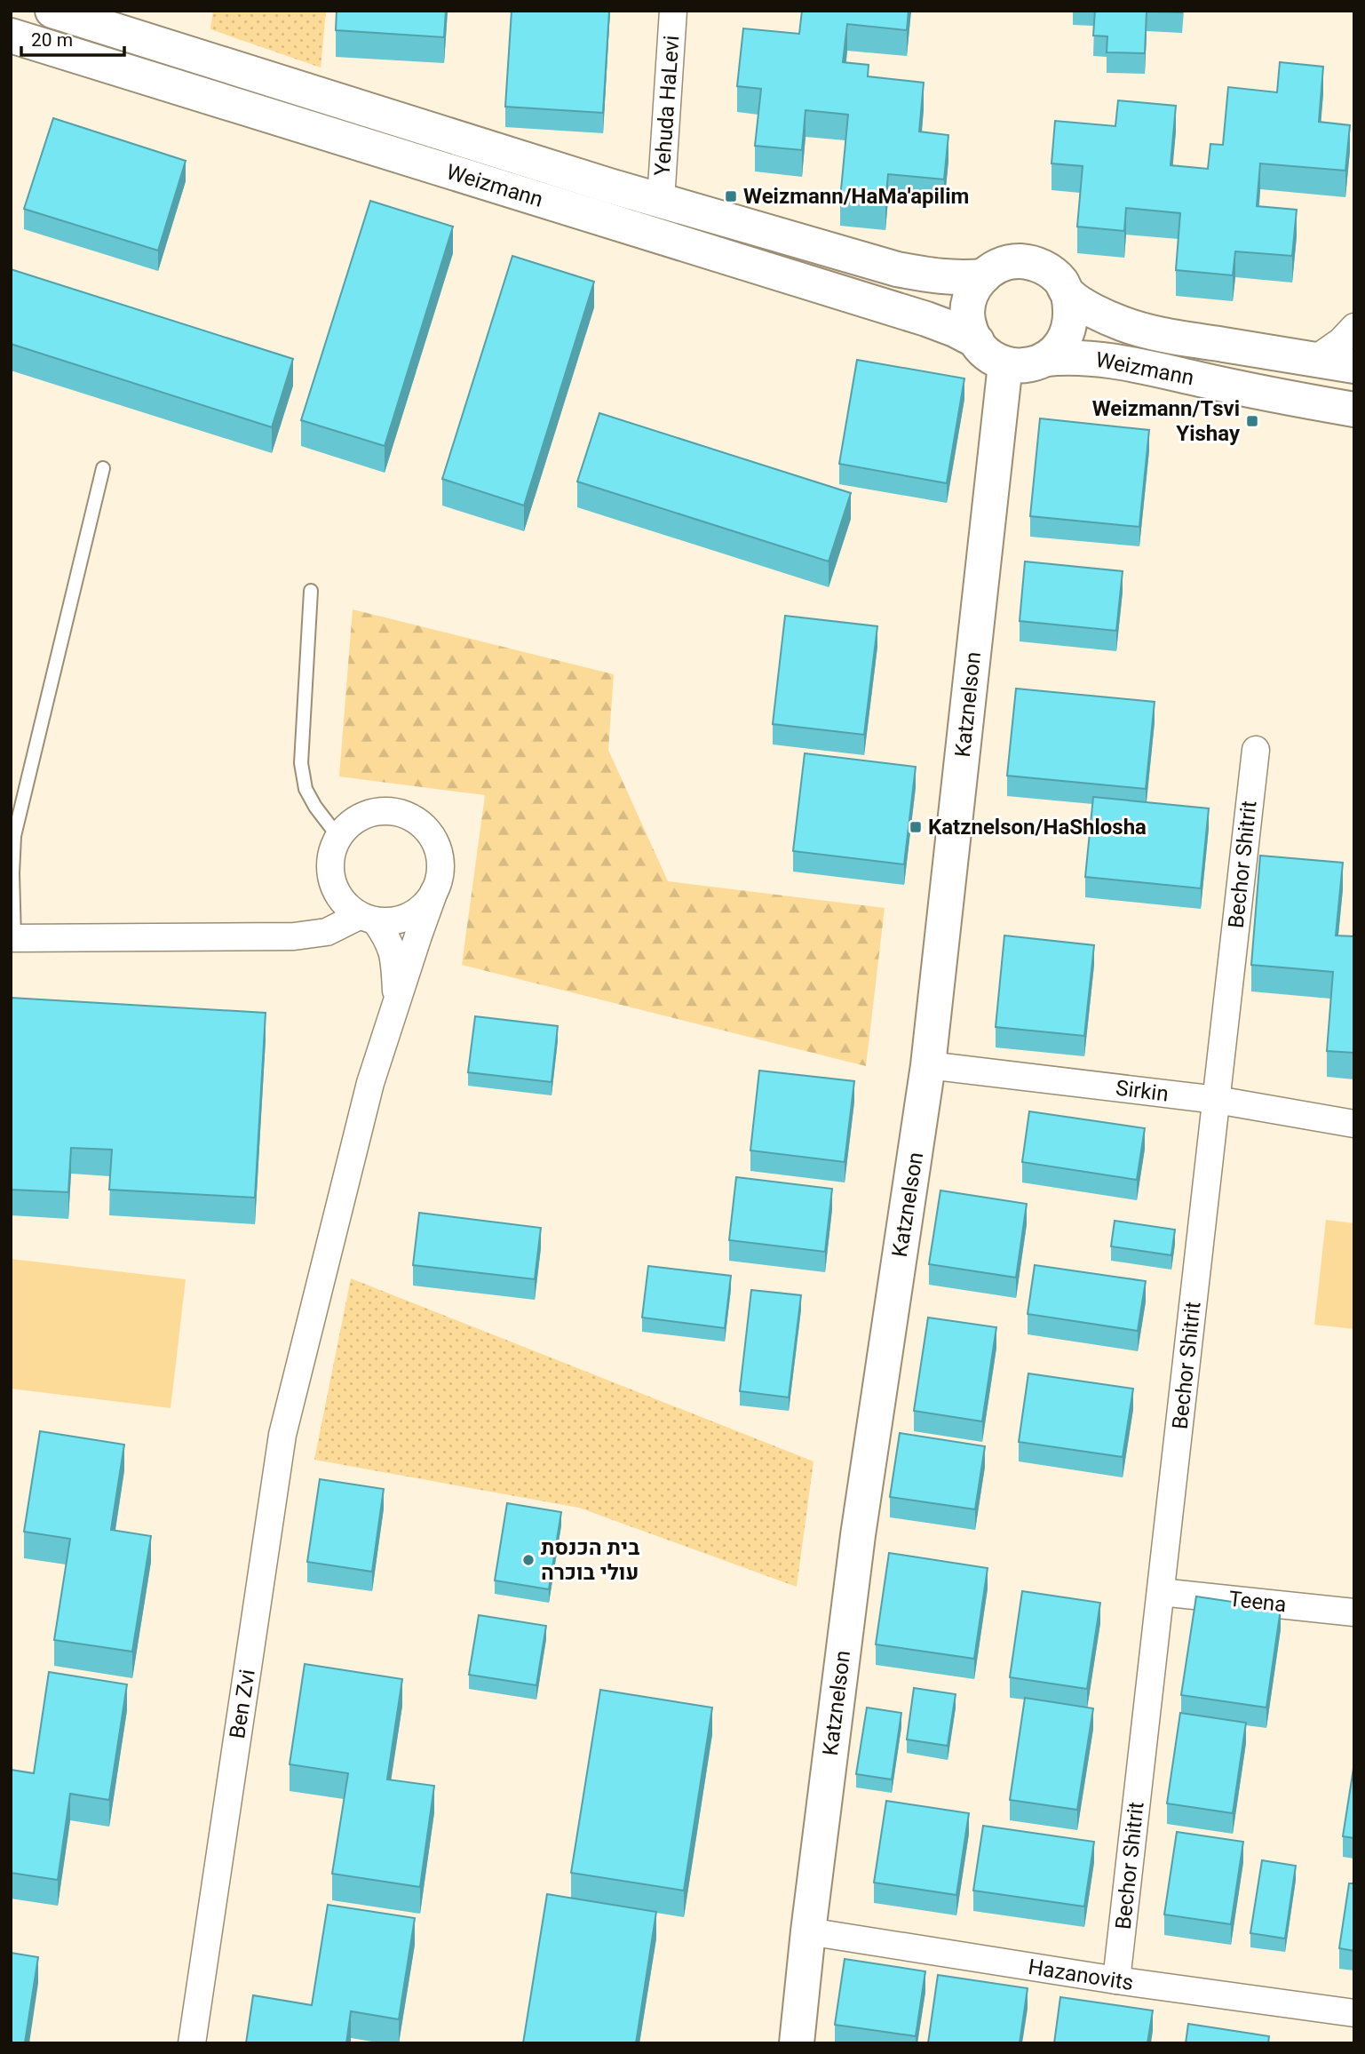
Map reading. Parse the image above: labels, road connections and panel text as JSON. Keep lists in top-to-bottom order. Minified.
{"streets":{"street":["Yehuda HaLevi","Weizmann","Katznelson","Bechor Shitrit","Sirkin","Teena","Ben Zvi","Hazanovits"]},"crossings":[["Yehuda HaLevi","Weizmann"],["Weizmann","Katznelson"],["Katznelson","Sirkin"],["Katznelson","Hazanovits"],["Bechor Shitrit","Sirkin"],["Bechor Shitrit","Teena"],["Bechor Shitrit","Hazanovits"]],"places":{"transit":["Weizmann/HaMa'apilim","Weizmann/Tsvi Yishay","Katznelson/HaShlosha"],"other":["בית הכנסת עולי בוכרה"]},"scale_bar":"20 m"}
